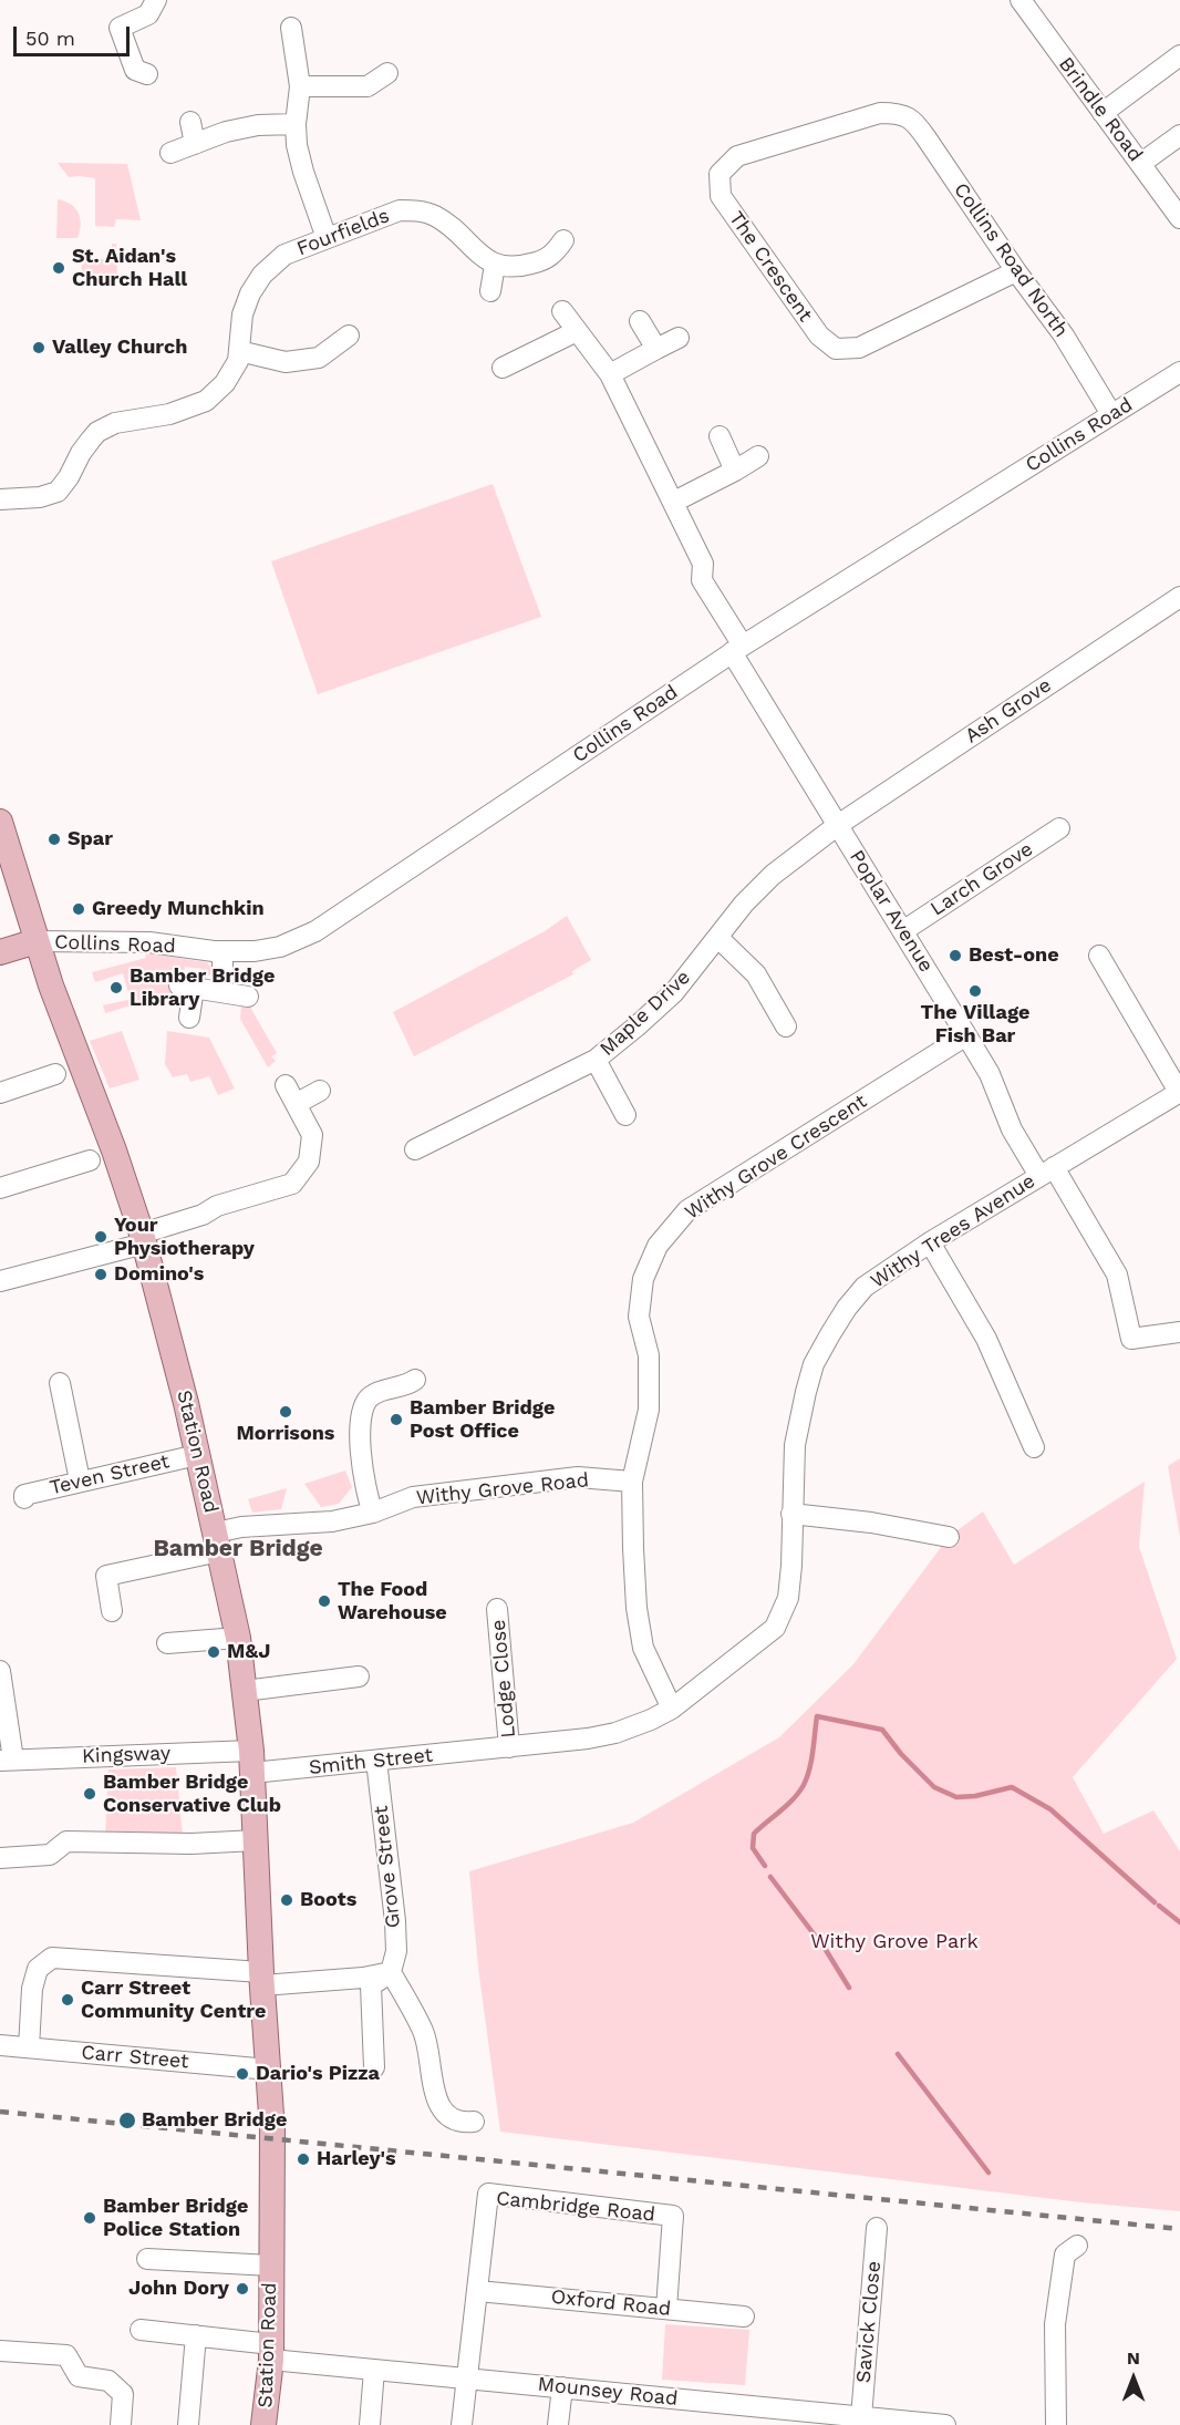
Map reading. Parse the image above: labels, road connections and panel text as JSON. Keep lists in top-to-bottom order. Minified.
{"streets":{"main road":["Station Road"],"street":["Brindle Road","Fourfields","Collins Road North","The Crescent","Collins Road","Ash Grove","Larch Grove","Poplar Avenue","Maple Drive","Withy Grove Crescent","Withy Trees Avenue","Teven Street","Withy Grove Road","Lodge Close","Kingsway","Smith Street","Grove Street","Carr Street","Cambridge Road","Oxford Road","Savick Close","Mounsey Road"]},"crossings":[["Collins Road North","The Crescent"],["Collins Road North","Collins Road"],["Collins Road","Poplar Avenue"],["Collins Road","Station Road"],["Ash Grove","Poplar Avenue"],["Ash Grove","Maple Drive"],["Larch Grove","Poplar Avenue"],["Poplar Avenue","Maple Drive"],["Poplar Avenue","Withy Grove Crescent"],["Poplar Avenue","Withy Trees Avenue"],["Withy Grove Crescent","Withy Trees Avenue"],["Withy Grove Crescent","Withy Grove Road"],["Withy Trees Avenue","Lodge Close"],["Withy Trees Avenue","Smith Street"],["Station Road","Teven Street"],["Station Road","Withy Grove Road"],["Station Road","Kingsway"],["Station Road","Smith Street"],["Station Road","Carr Street"],["Station Road","Mounsey Road"],["Kingsway","Smith Street"],["Smith Street","Grove Street"],["Cambridge Road","Oxford Road"],["Cambridge Road","Mounsey Road"],["Savick Close","Mounsey Road"]],"districts":["Bamber Bridge"],"parks":["Withy Grove Park"],"places":["St. Aidan's Church Hall","Valley Church","Spar","Greedy Munchkin","Best-one","Bamber Bridge Library","The Village Fish Bar","Your Physiotherapy","Domino's","Morrisons","Bamber Bridge Post Office","The Food Warehouse","M&J","Bamber Bridge Conservative Club","Boots","Carr Street Community Centre","Dario's Pizza","Bamber Bridge","Harley's","Bamber Bridge Police Station","John Dory"],"scale_bar":"50 m","north":"top"}
